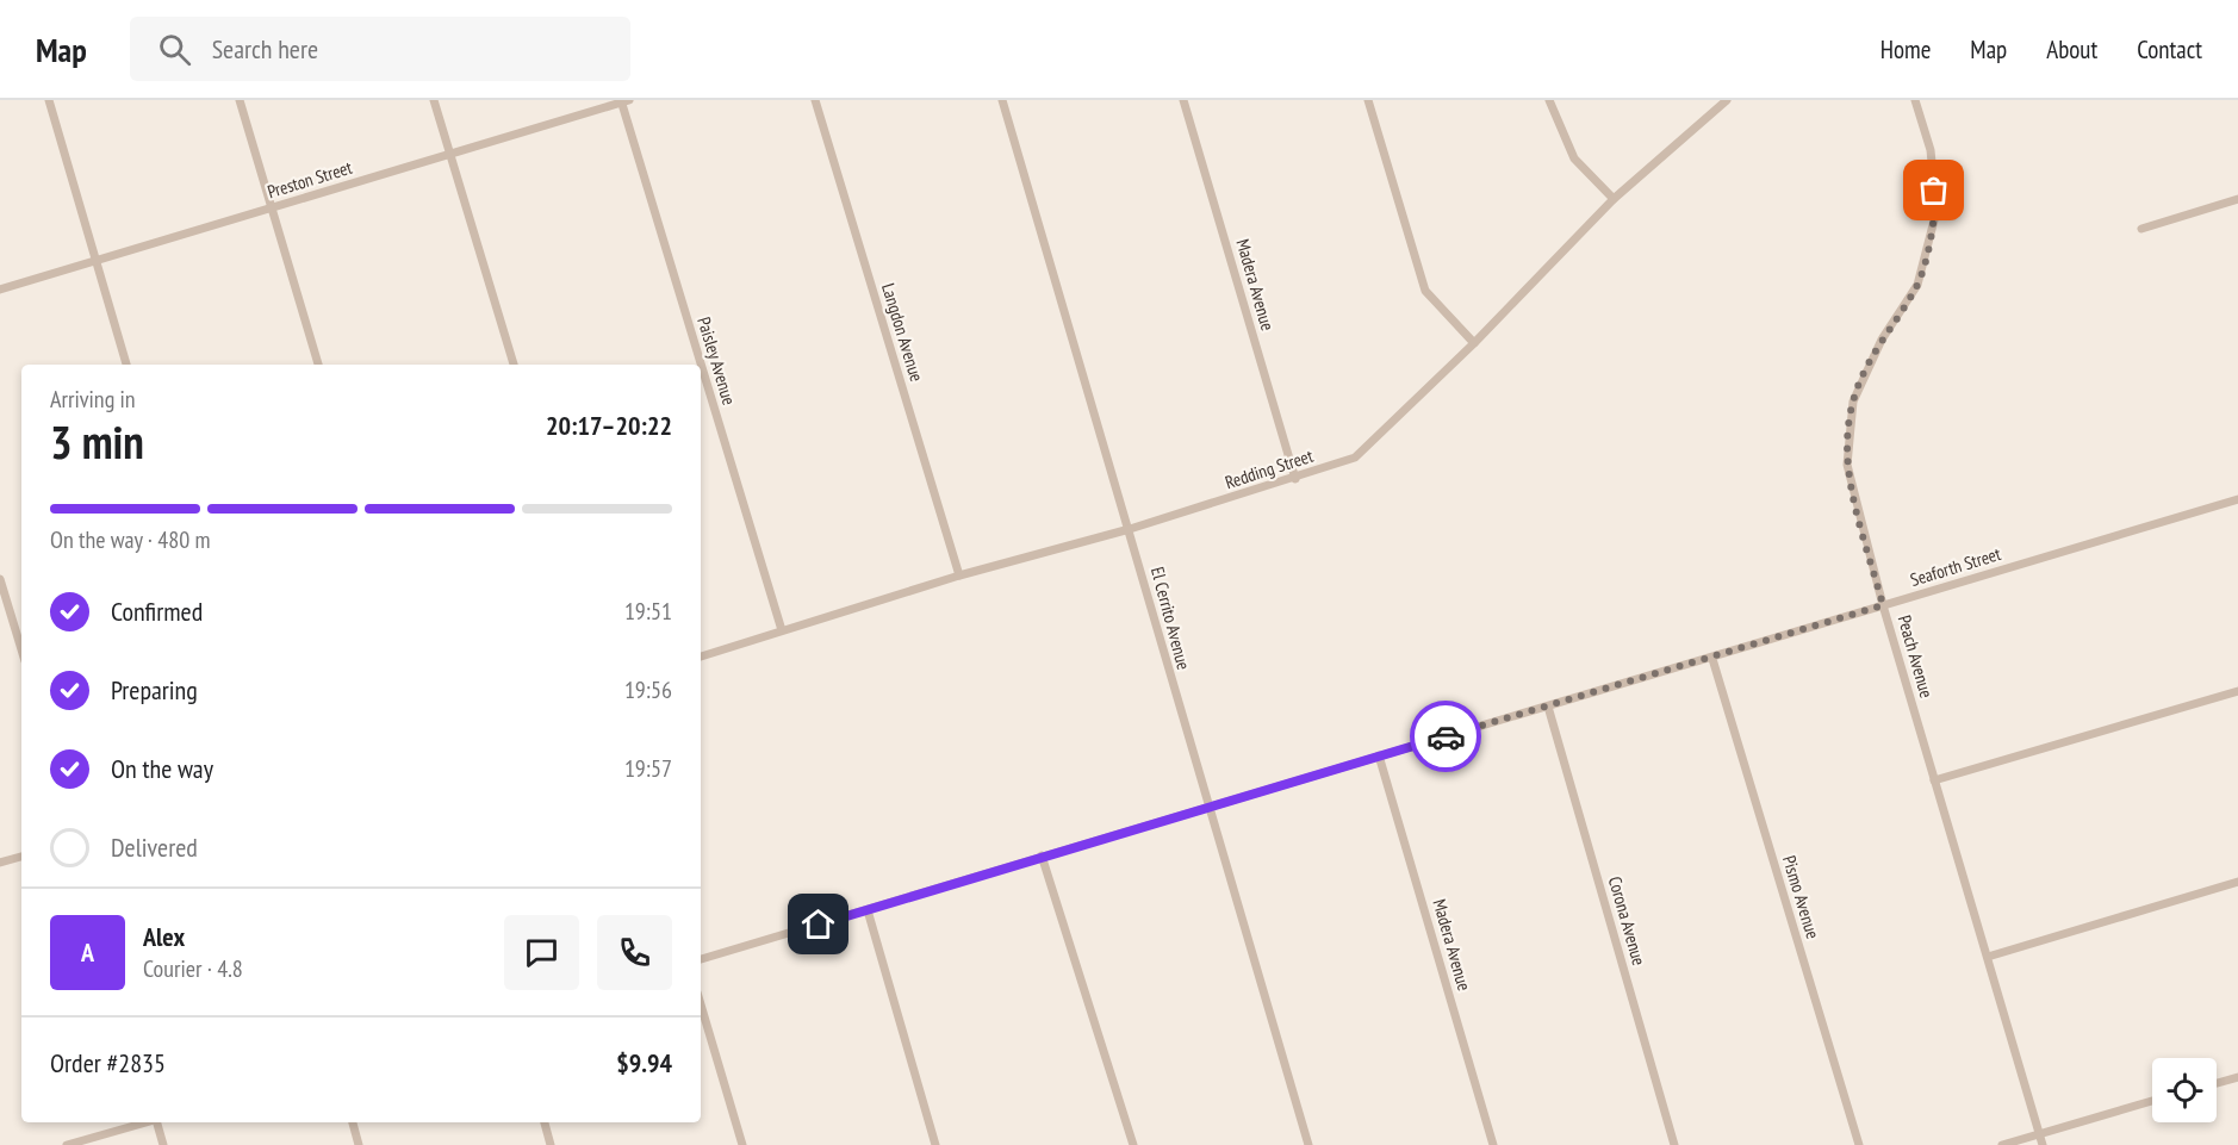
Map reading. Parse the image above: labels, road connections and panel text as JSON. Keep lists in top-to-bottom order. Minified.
{"streets":{"street":["Preston Street","Madera Avenue","Langdon Avenue","Paisley Avenue","Redding Street","Seaforth Street","El Cerrito Avenue","Peach Avenue","Pismo Avenue","Corona Avenue"]},"crossings":[["Preston Street","Paisley Avenue"],["Madera Avenue","Redding Street"],["Madera Avenue","Seaforth Street"],["Langdon Avenue","Redding Street"],["Paisley Avenue","Redding Street"],["Redding Street","El Cerrito Avenue"],["Seaforth Street","El Cerrito Avenue"],["Seaforth Street","Peach Avenue"],["Seaforth Street","Pismo Avenue"],["Seaforth Street","Corona Avenue"]],"page":{"header":"Map","search":"Search here","nav":["Home","Map","About","Contact"],"heading":["3 min","Arriving in","20:17–20:22"],"panel":["Alex","Courier · 4.8","Order #2835","$9.94"],"bar":"On the way · 480 m","list":[["Confirmed","19:51"],["Preparing","19:56"],["On the way","19:57"],"Delivered"],"round":"A"}}
